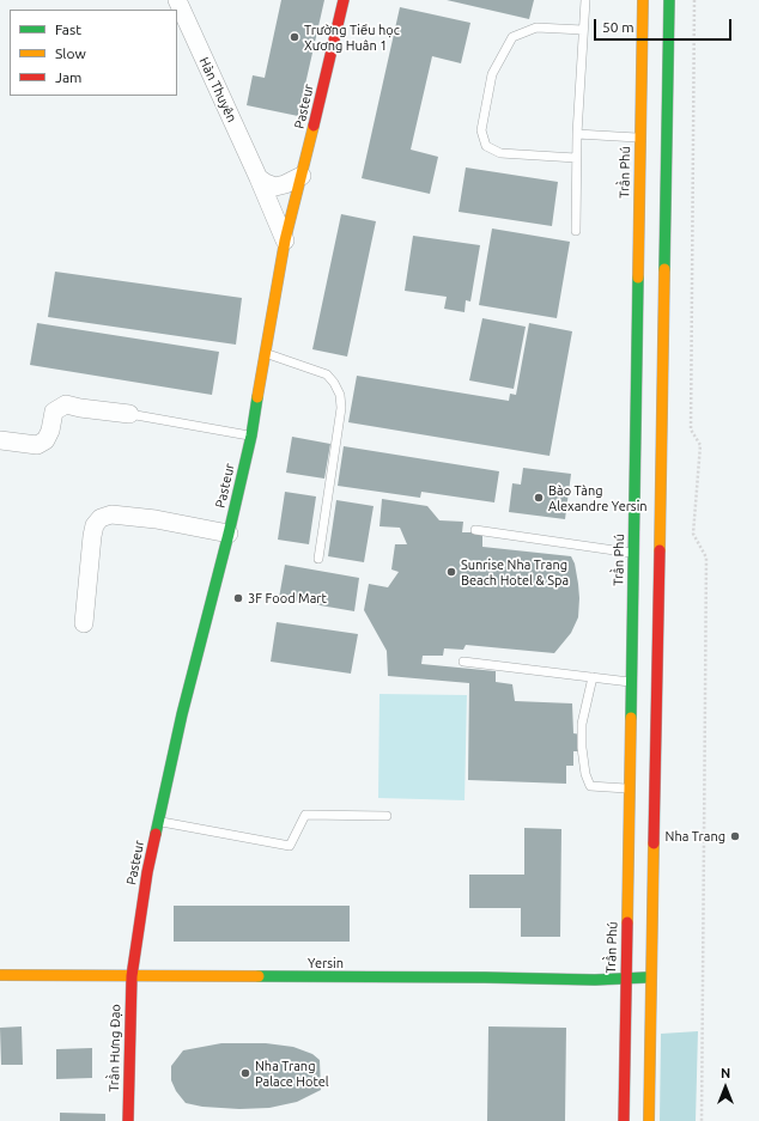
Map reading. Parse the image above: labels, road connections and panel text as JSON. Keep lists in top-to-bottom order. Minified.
{"streets":{"main road":["Pasteur","Trần Phú","Yersin","Trần Hưng Đạo"],"street":["Hàn Thuyên"]},"crossings":[["Hàn Thuyên","Pasteur"],["Pasteur","Yersin"],["Pasteur","Trần Hưng Đạo"],["Trần Phú","Yersin"],["Yersin","Trần Hưng Đạo"]],"places":["Trường Tiểu học Xương Huân 1","Bào Tàng Alexandre Yersin","Sunrise Nha Trang Beach Hotel & Spa","3F Food Mart","Nha Trang","Nha Trang Palace Hotel"],"legend":["Fast","Slow","Jam"],"scale_bar":"50 m","north":"top"}
